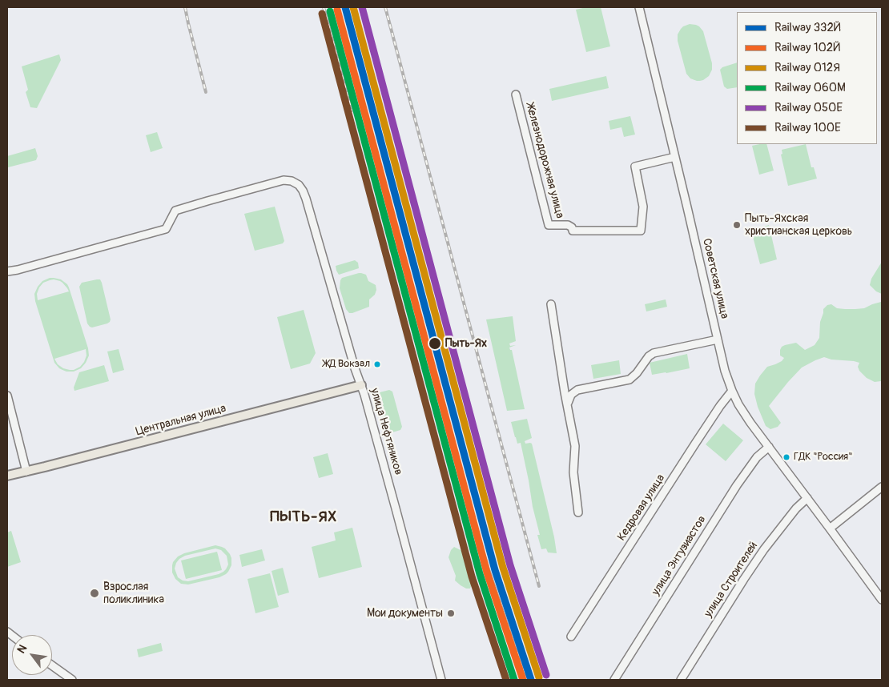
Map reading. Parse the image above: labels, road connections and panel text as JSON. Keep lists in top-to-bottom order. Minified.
{"streets":{"main road":["Центральная улица"],"street":["Железнодорожная улица","Советская улица","улица Нефтяников","Кедровая улица","улица Энтузиастов","улица Строителей"]},"crossings":[["Железнодорожная улица","Советская улица"],["Советская улица","Кедровая улица"],["Советская улица","улица Энтузиастов"],["Советская улица","улица Строителей"],["Центральная улица","улица Нефтяников"]],"districts":["ПЫТЬ-ЯХ"],"places":["Пыть-Яхская христианская церковь","Пыть-Ях","ЖД Вокзал","ГДК \"Россия\"","Взрослая поликлиника","Мои документы"],"lines":["rail line 332Й","rail line 012Я","rail line 050Е","rail line 102Й","rail line 060М","rail line 100Е"],"legend":["Railway 332Й","Railway 102Й","Railway 012Я","Railway 060М","Railway 050Е","Railway 100Е"],"north":"top left"}
